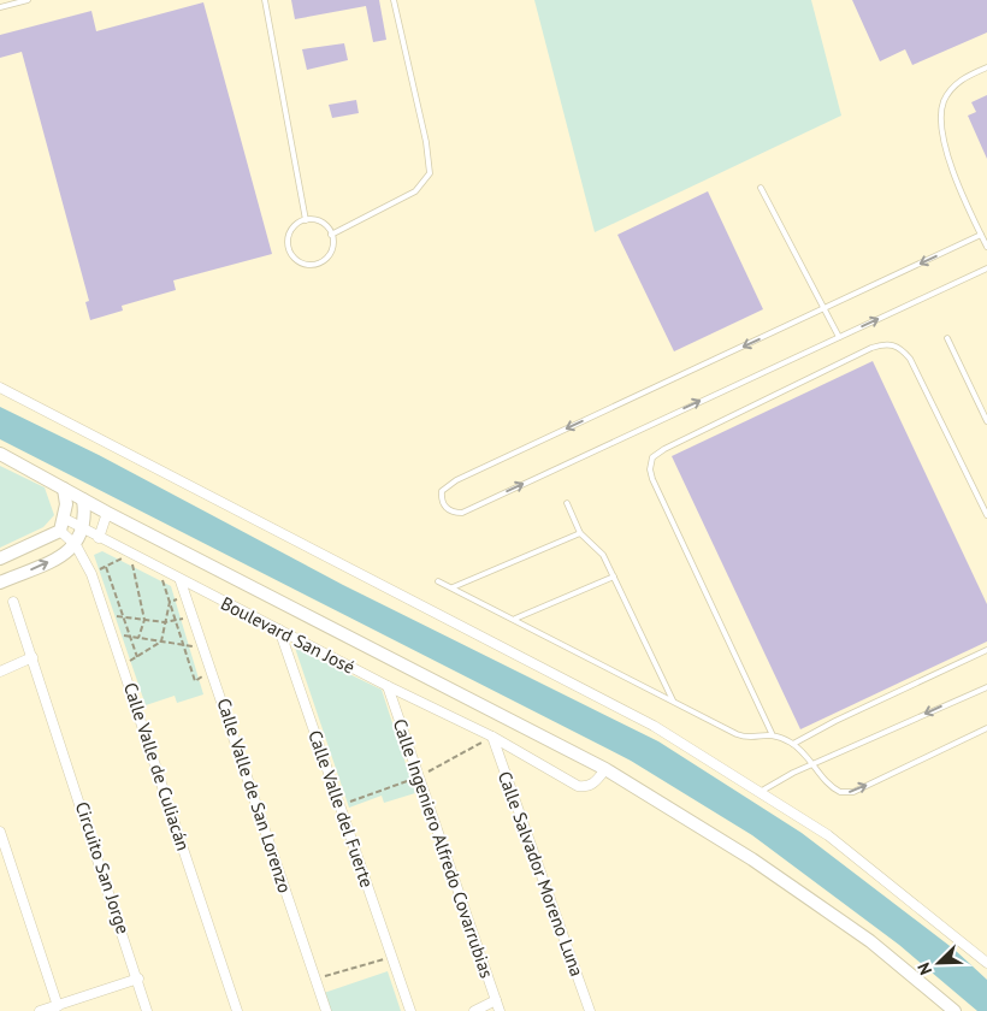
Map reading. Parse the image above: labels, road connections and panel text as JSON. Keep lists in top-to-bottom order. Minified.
{"streets":{"street":["Boulevard San José","Calle Valle de Culiacán","Calle Valle de San Lorenzo","Calle Valle del Fuerte","Calle Ingeniero Alfredo Covarrubias","Circuito San Jorge","Calle Salvador Moreno Luna"]},"crossings":[["Boulevard San José","Calle Valle de Culiacán"],["Boulevard San José","Calle Valle de San Lorenzo"],["Boulevard San José","Calle Valle del Fuerte"],["Boulevard San José","Calle Ingeniero Alfredo Covarrubias"],["Boulevard San José","Calle Salvador Moreno Luna"]],"north":"bottom left"}
